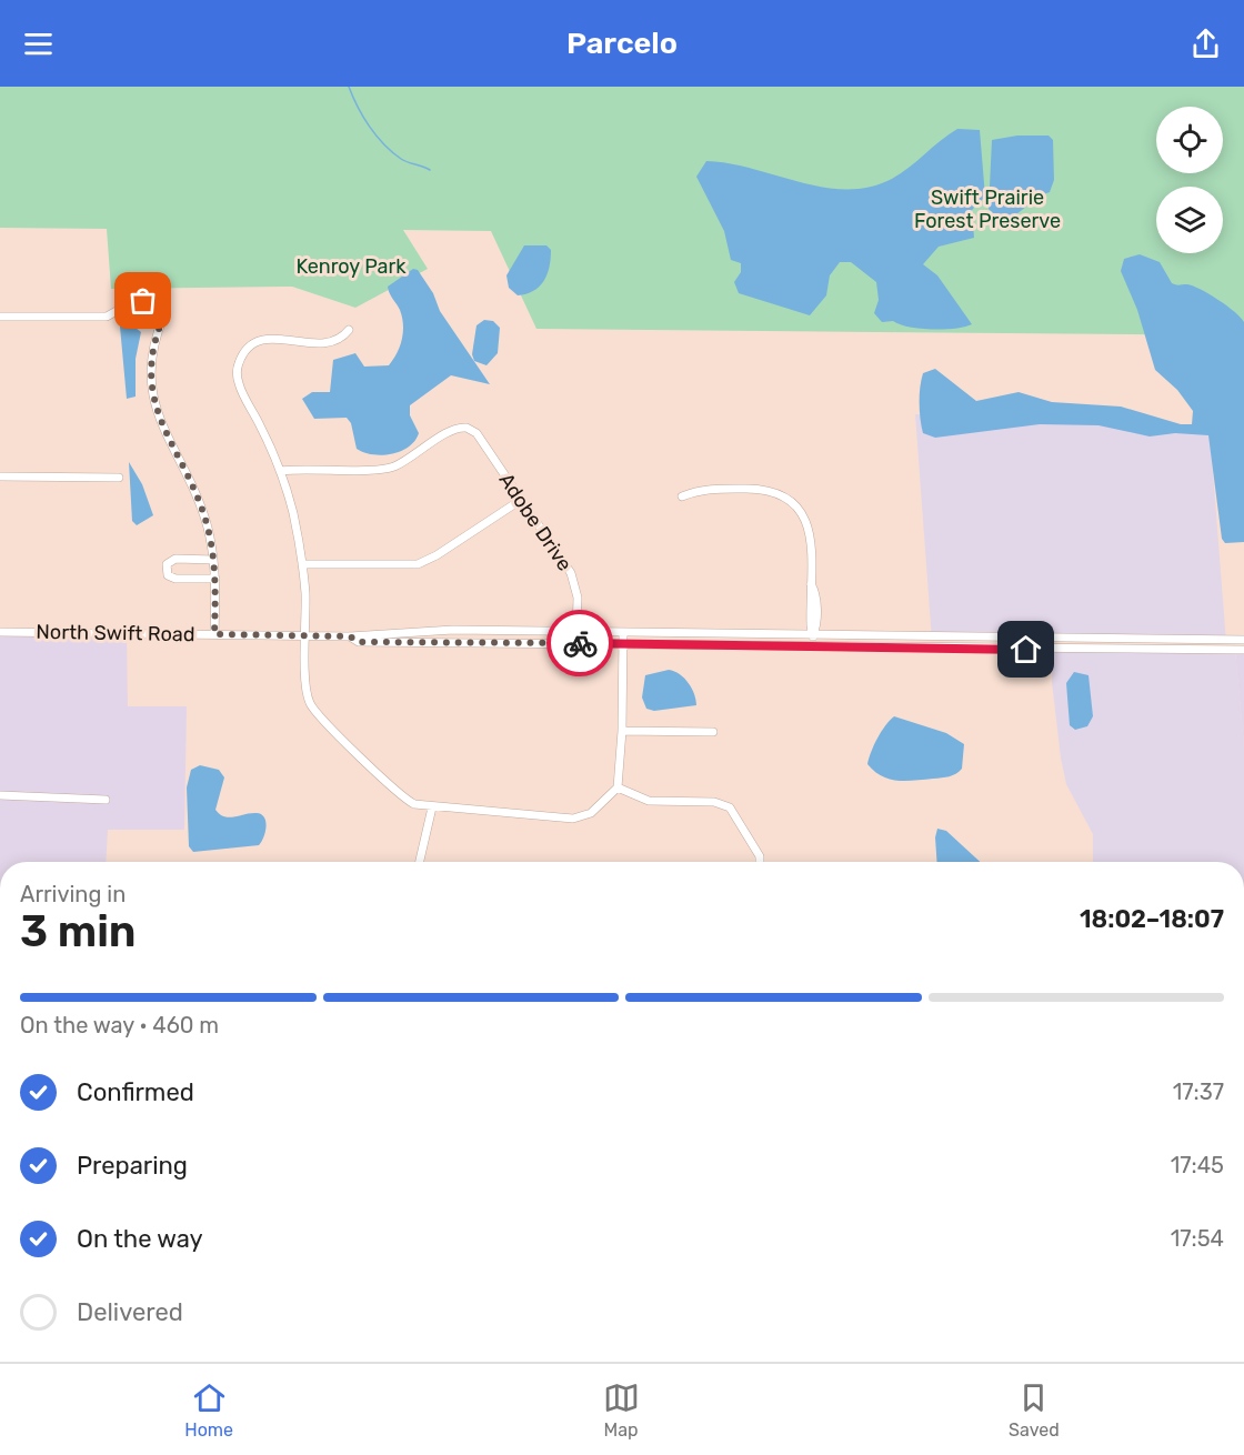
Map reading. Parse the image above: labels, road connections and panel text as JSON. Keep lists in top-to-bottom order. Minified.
{"streets":{"street":["Adobe Drive","North Swift Road"]},"crossings":[["Adobe Drive","North Swift Road"]],"parks":["Swift Prairie Forest Preserve","Kenroy Park"],"page":{"header":"Parcelo","heading":["3 min","Arriving in","18:02–18:07"],"bar":"On the way · 460 m","list":[["Confirmed","17:37"],["Preparing","17:45"],["On the way","17:54"],"Delivered"],"tabs":["Home","Map","Saved"]}}
